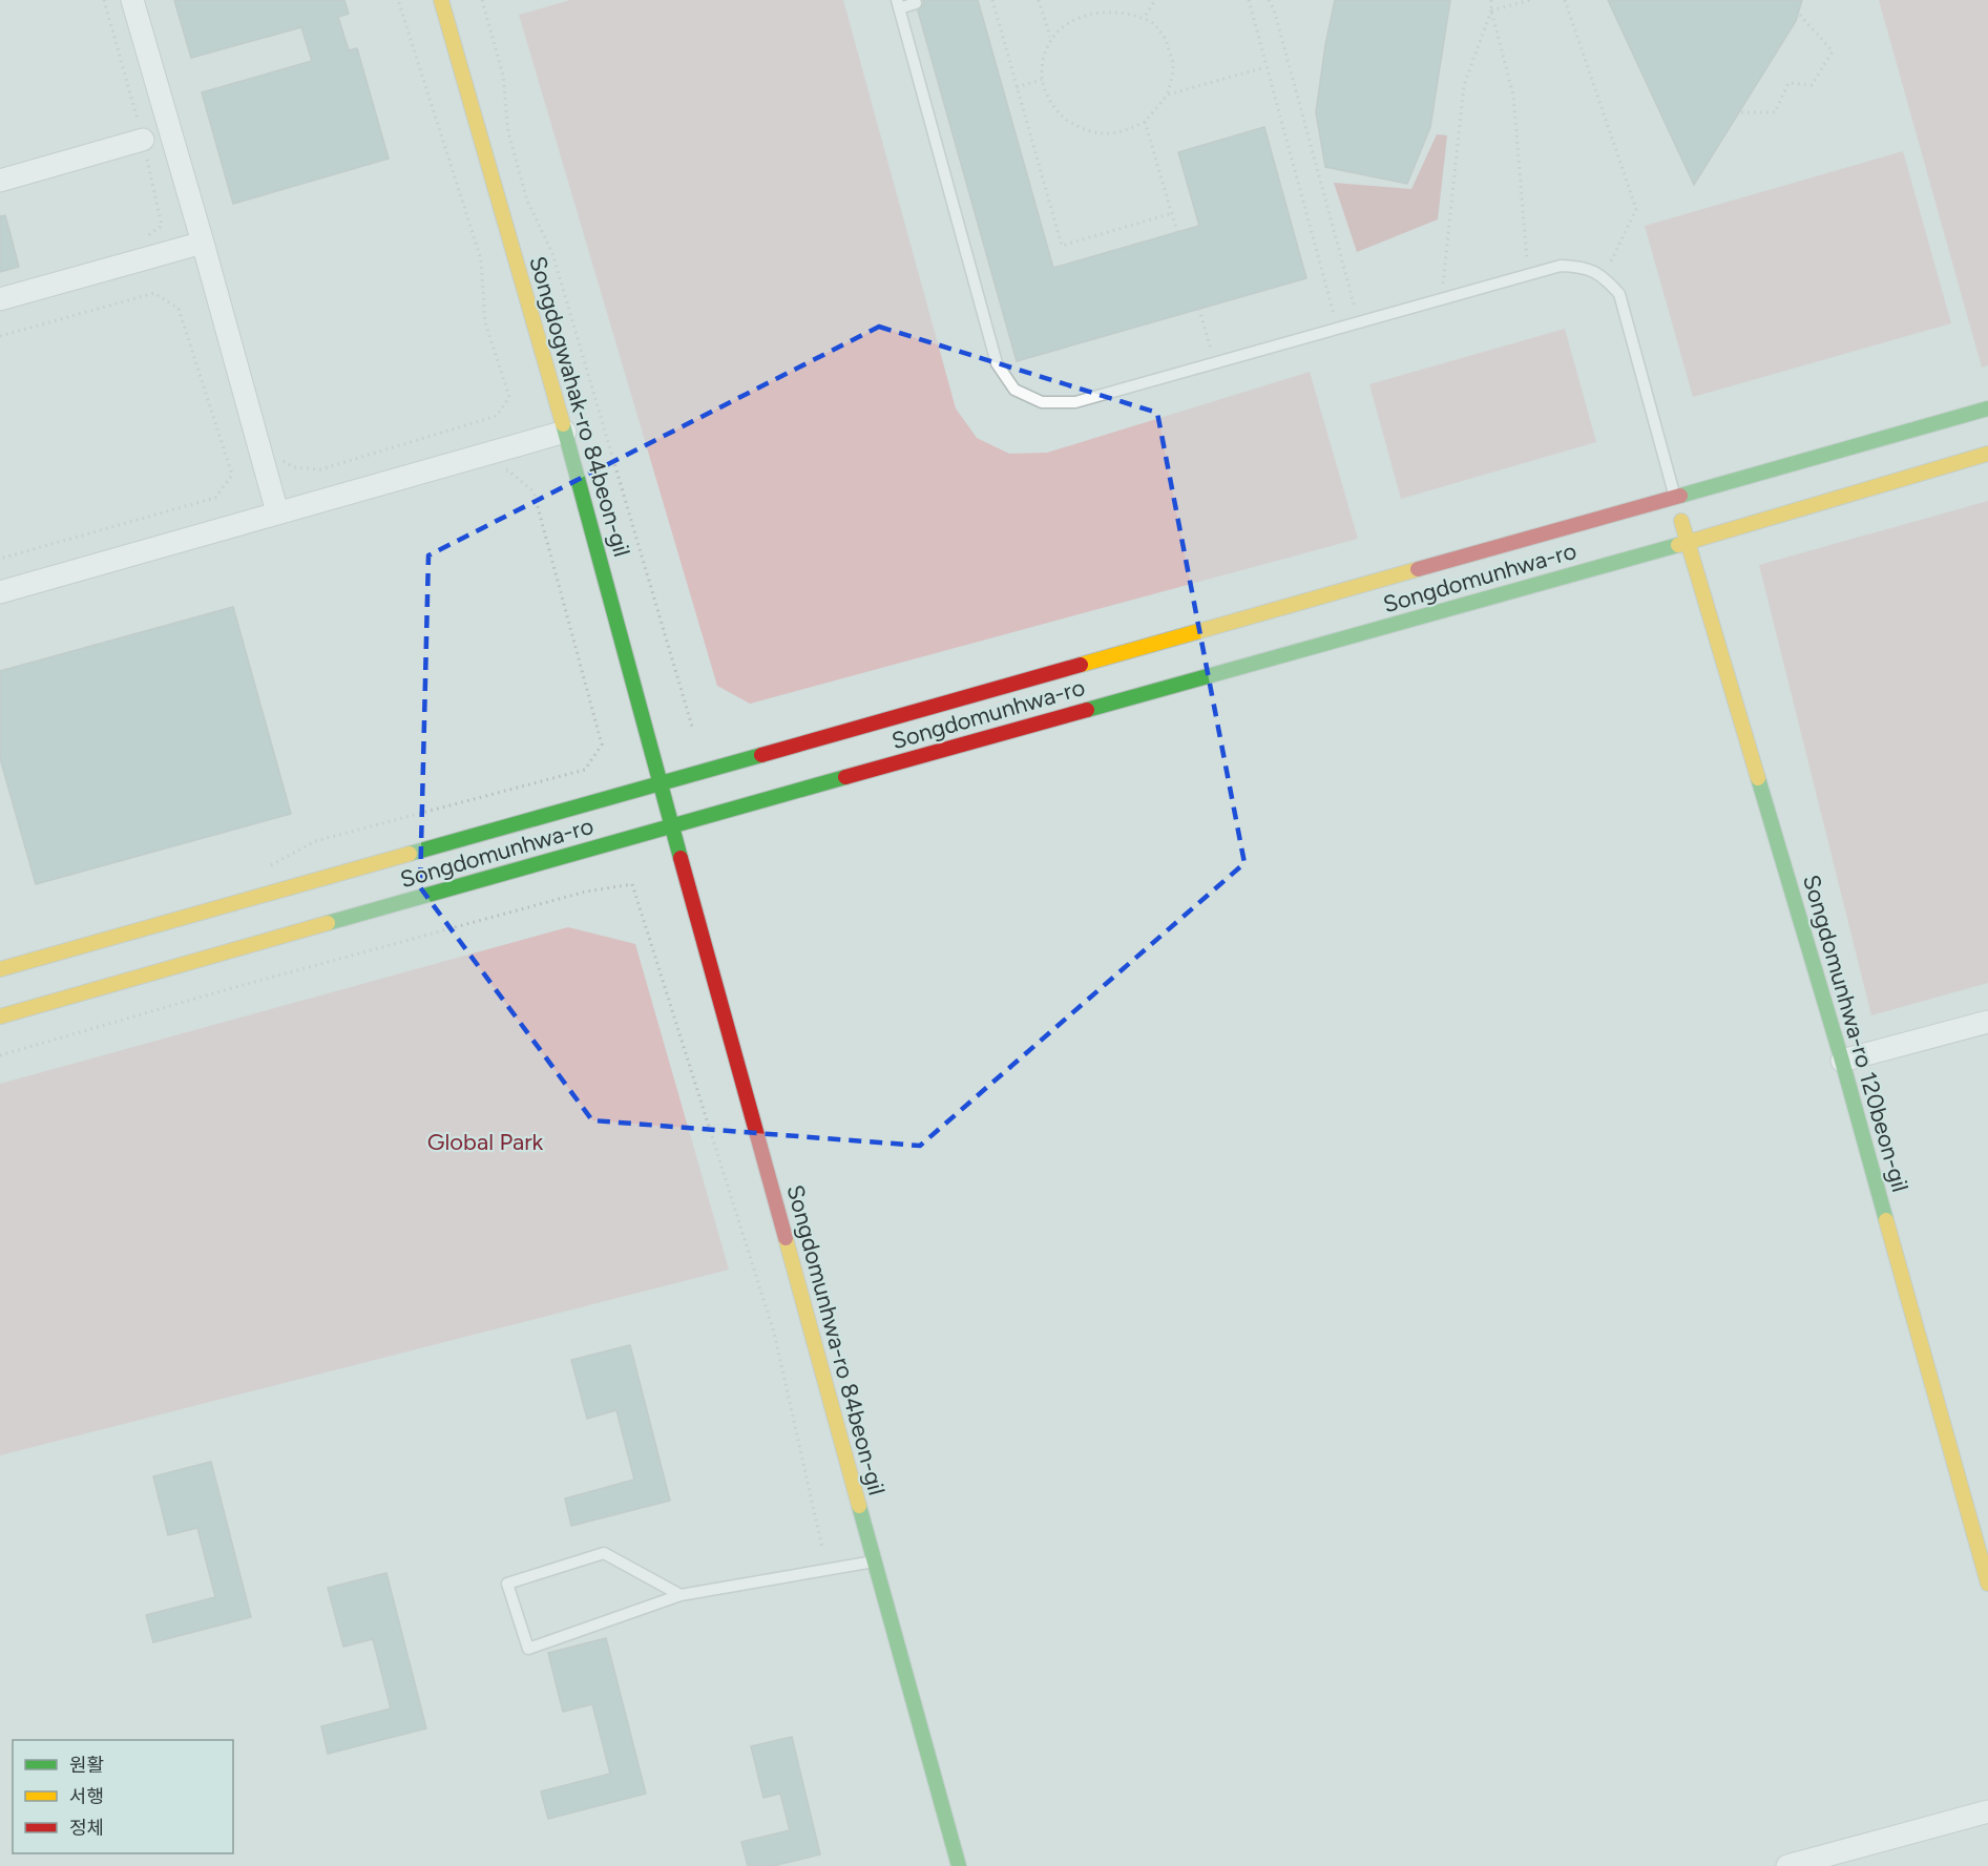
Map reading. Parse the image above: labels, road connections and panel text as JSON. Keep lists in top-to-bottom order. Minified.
{"streets":{"street":["Songdogwahak-ro 84beon-gil","Songdomunhwa-ro","Songdomunhwa-ro 120beon-gil","Songdomunhwa-ro 84beon-gil"]},"crossings":[["Songdogwahak-ro 84beon-gil","Songdomunhwa-ro"],["Songdogwahak-ro 84beon-gil","Songdomunhwa-ro 84beon-gil"],["Songdomunhwa-ro","Songdomunhwa-ro 120beon-gil"],["Songdomunhwa-ro","Songdomunhwa-ro 84beon-gil"]],"parks":["Global Park"],"legend":["원활","서행","정체"]}
